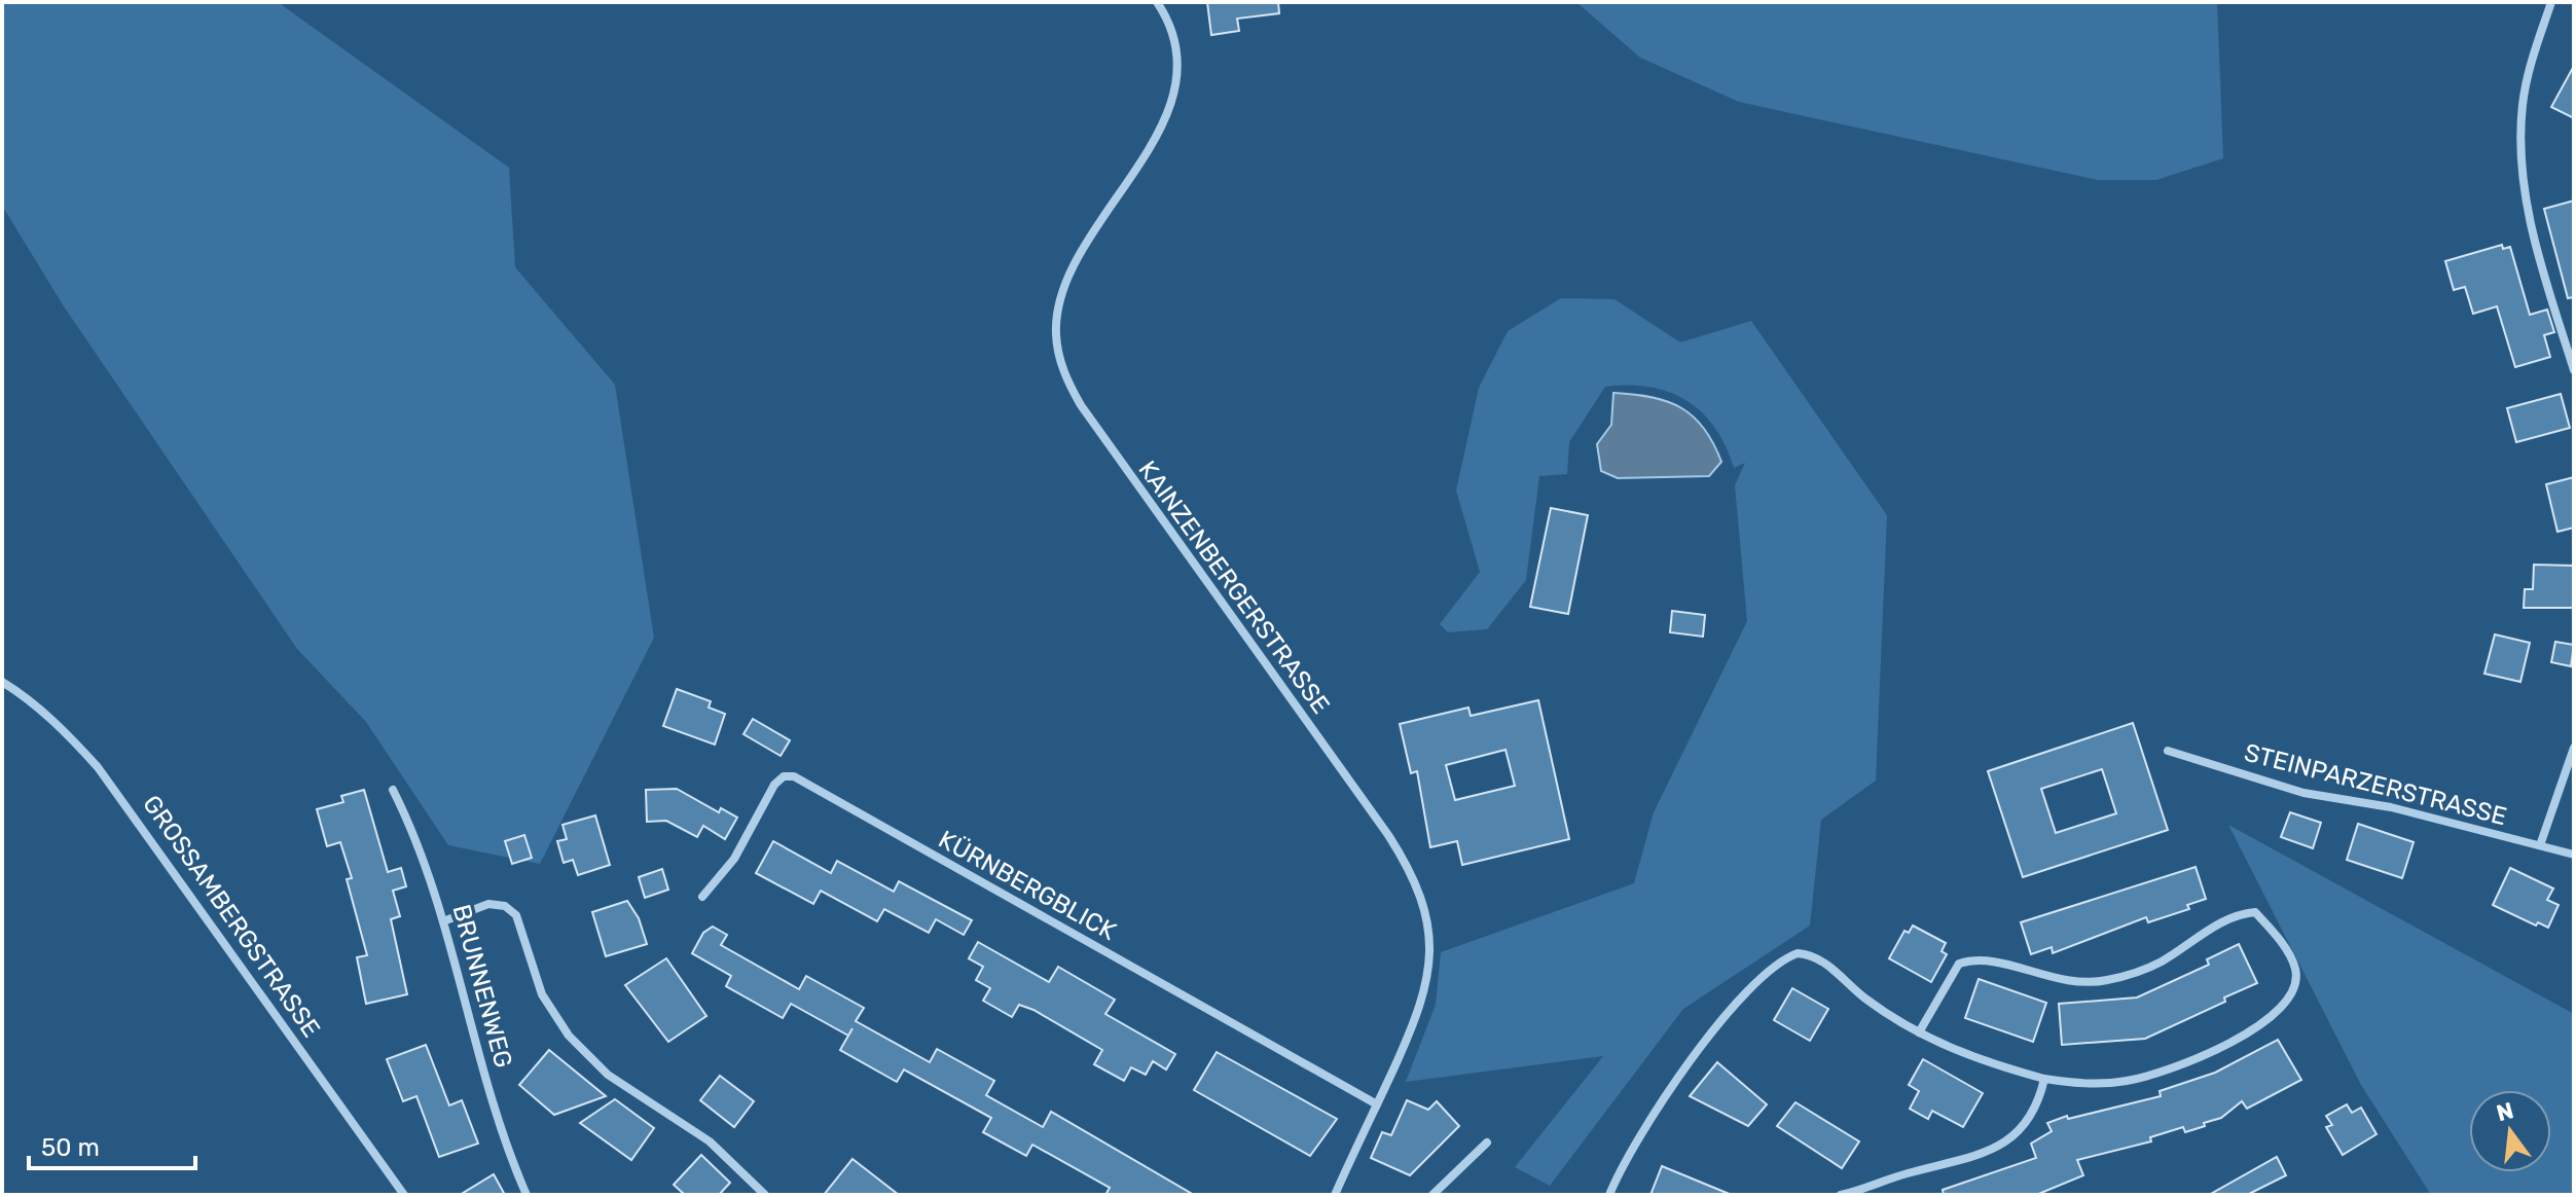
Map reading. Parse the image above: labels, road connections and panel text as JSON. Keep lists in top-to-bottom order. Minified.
{"streets":{"street":["KAINZENBERGERSTRASSE","STEINPARZERSTRASSE","KÜRNBERGBLICK","GROSSAMBERGSTRASSE","BRUNNENWEG"]},"crossings":[["KAINZENBERGERSTRASSE","KÜRNBERGBLICK"]],"scale_bar":"50 m","north":"top"}
